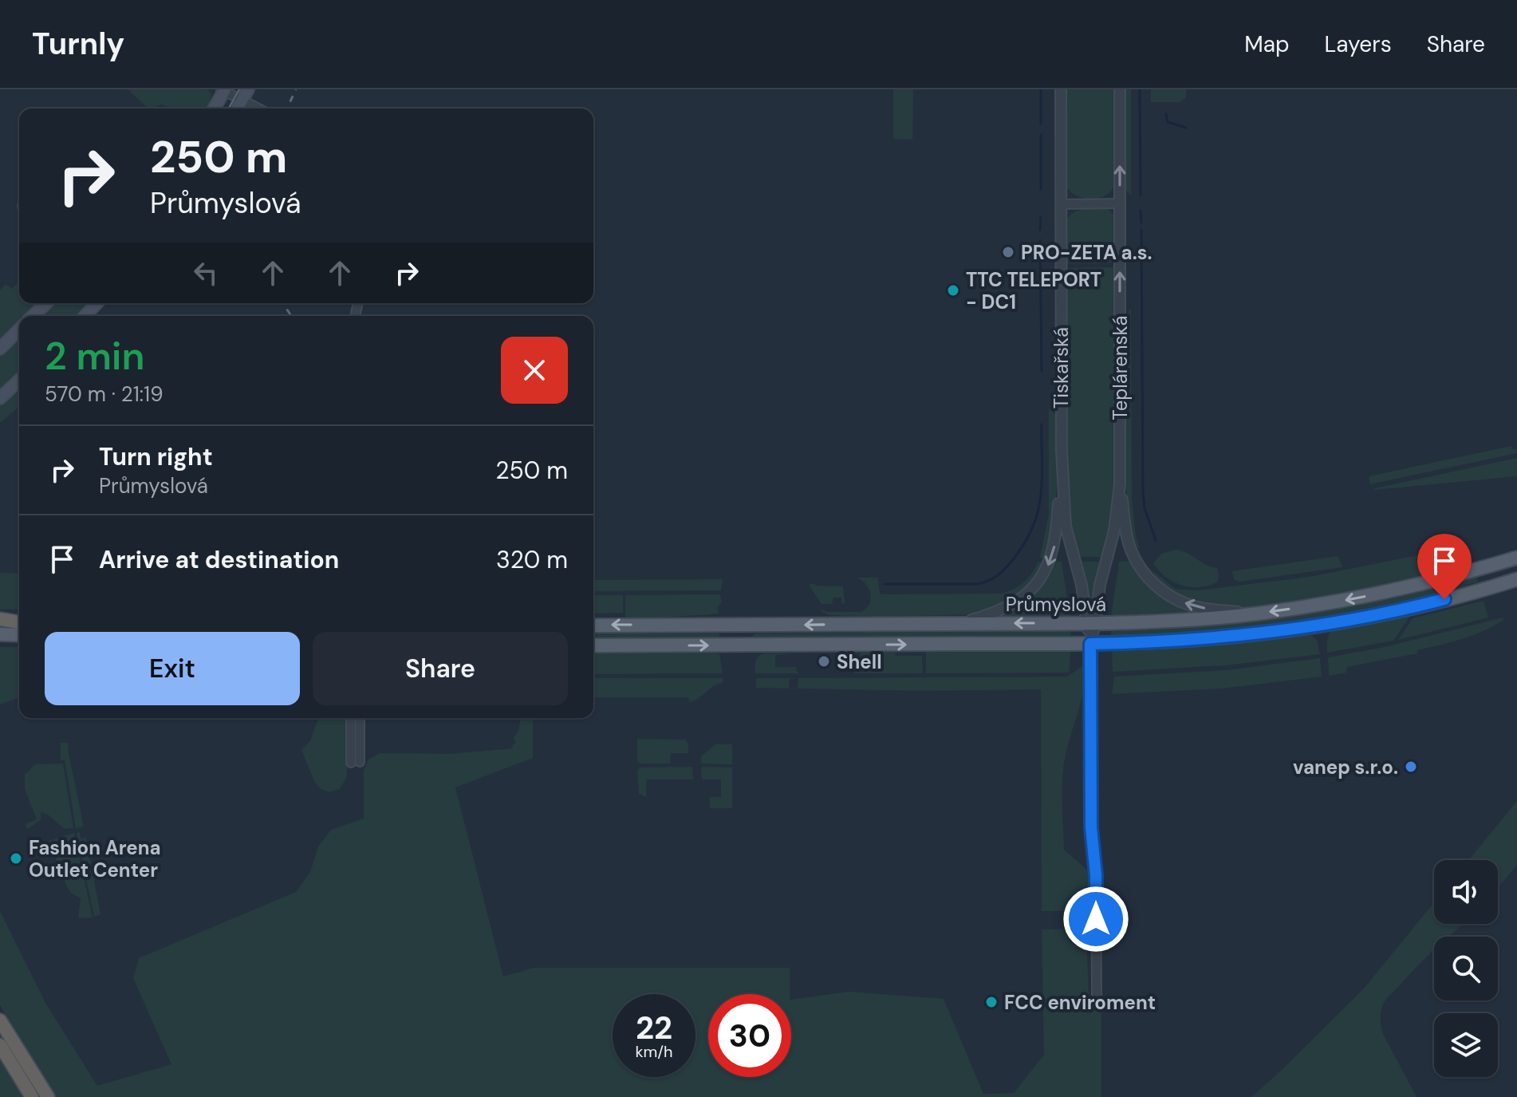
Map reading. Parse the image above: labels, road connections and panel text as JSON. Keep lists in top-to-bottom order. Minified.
{"streets":{"main road":["Průmyslová"],"street":["Tiskařská","Teplárenská"]},"crossings":[["Tiskařská","Teplárenská"],["Tiskařská","Průmyslová"],["Teplárenská","Průmyslová"]],"one_way":["Teplárenská"],"places":["PRO-ZETA a.s.","TTC TELEPORT - DC1","Shell","vanep s.r.o.","Fashion Arena Outlet Center","FCC enviroment"],"page":{"header":"Turnly","nav":["Map","Layers","Share"],"turn":["250 m","Průmyslová"],"heading":["2 min","570 m · 21:19"],"list":[{"name":"Turn right","note":"Průmyslová","value":"250 m"},{"name":"Arrive at destination","value":"320 m"}],"buttons":["Exit","Share"],"speed":"22 km/h","limit":"30"}}
